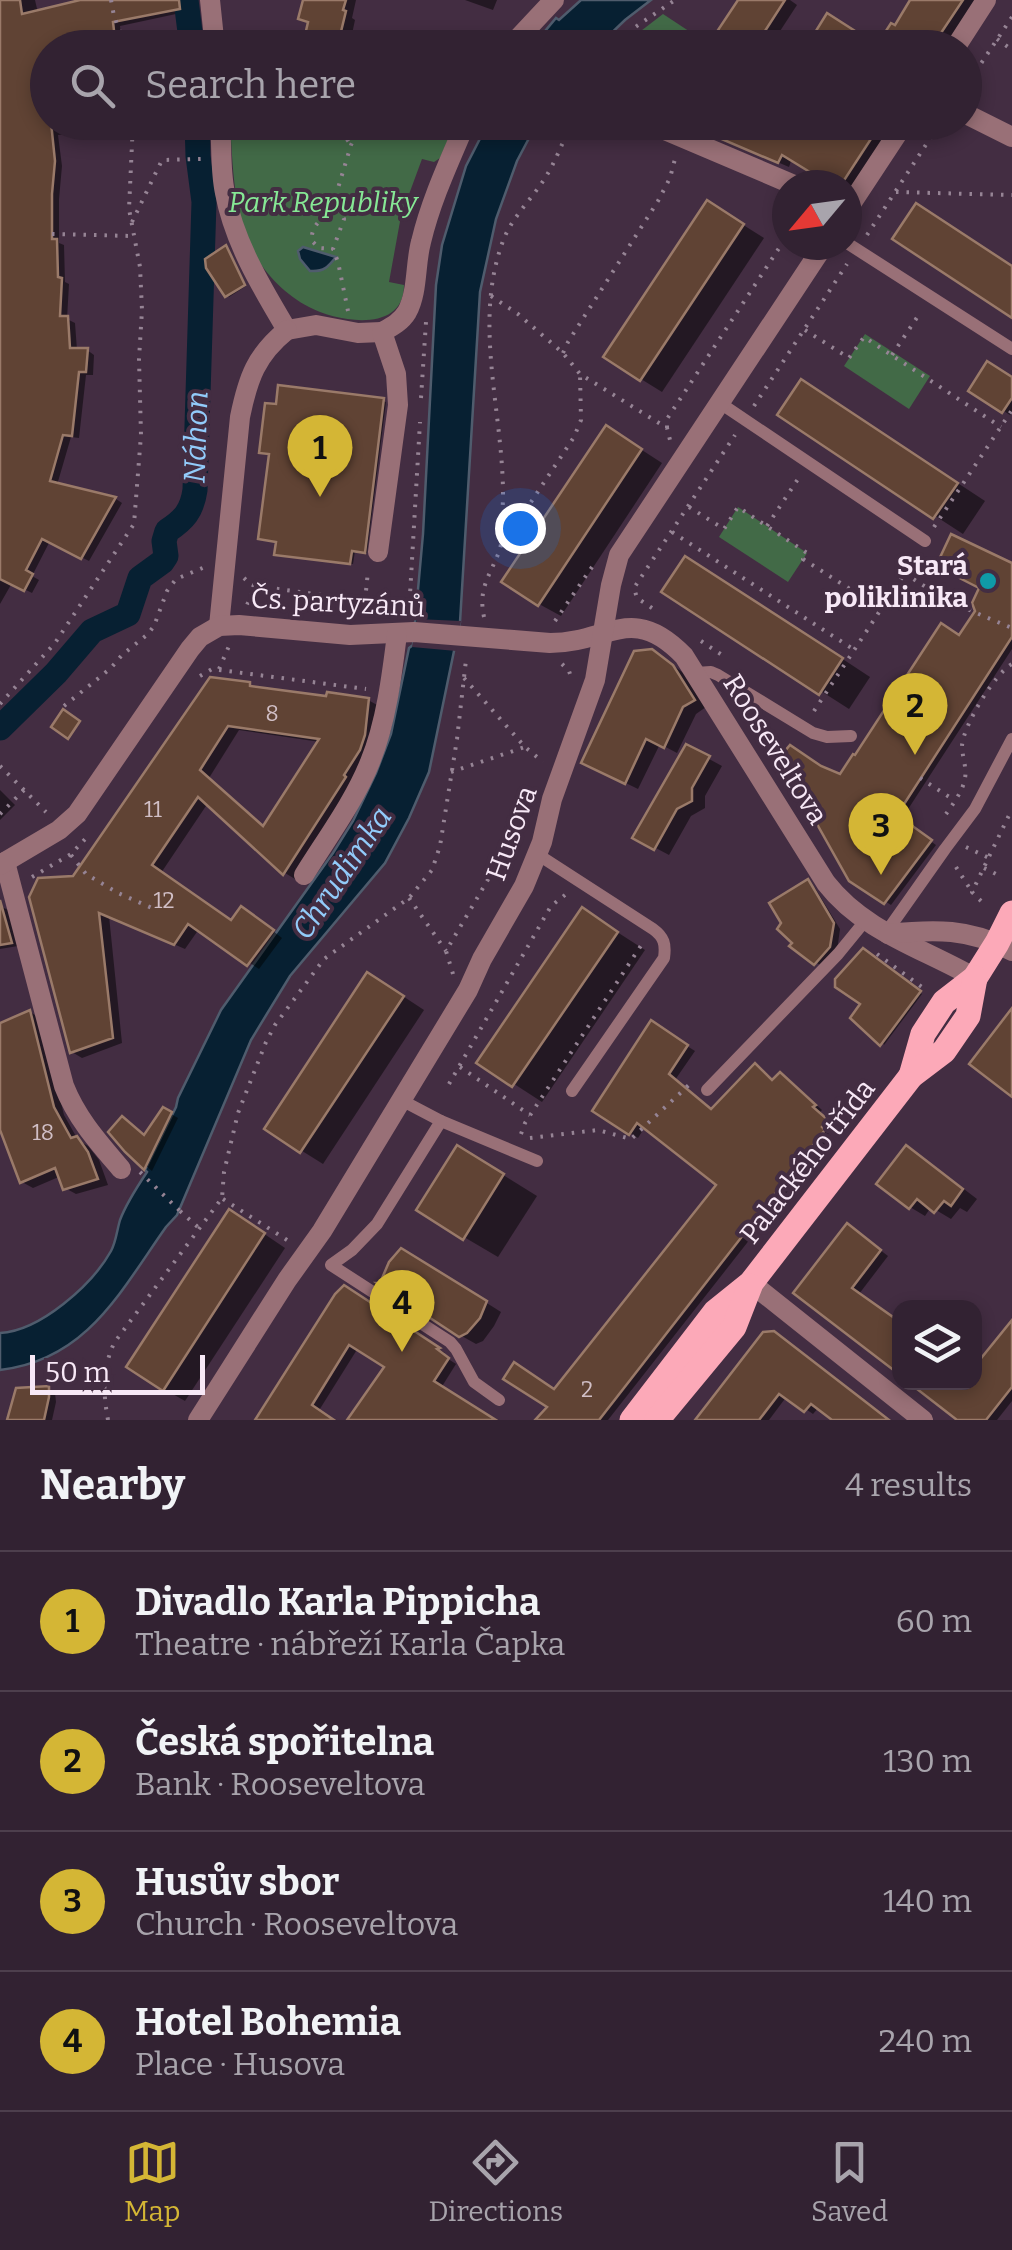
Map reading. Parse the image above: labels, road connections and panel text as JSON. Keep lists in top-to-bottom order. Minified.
{"streets":{"main road":["Palackého třída"],"street":["Čs. partyzánů","Rooseveltova","Husova"]},"crossings":[["Čs. partyzánů","Rooseveltova"],["Čs. partyzánů","Husova"],["Rooseveltova","Husova"],["Rooseveltova","Palackého třída"]],"water":["Náhon","Chrudimka"],"parks":["Park Republiky"],"places":["Stará poliklinika"],"house_numbers":["8","11","12","18","2"],"scale_bar":"50 m","north":"bottom left","page":{"search":"Search here","pins":["1","2","3","4"],"scale":"50 m","heading":["Nearby","4 results"],"list":[{"mark":"1","name":"Divadlo Karla Pippicha","note":"Theatre · nábřeží Karla Čapka","value":"60 m"},{"mark":"2","name":"Česká spořitelna","note":"Bank · Rooseveltova","value":"130 m"},{"mark":"3","name":"Husův sbor","note":"Church · Rooseveltova","value":"140 m"},{"mark":"4","name":"Hotel Bohemia","note":"Place · Husova","value":"240 m"}],"nav":["Map","Directions","Saved"]}}
